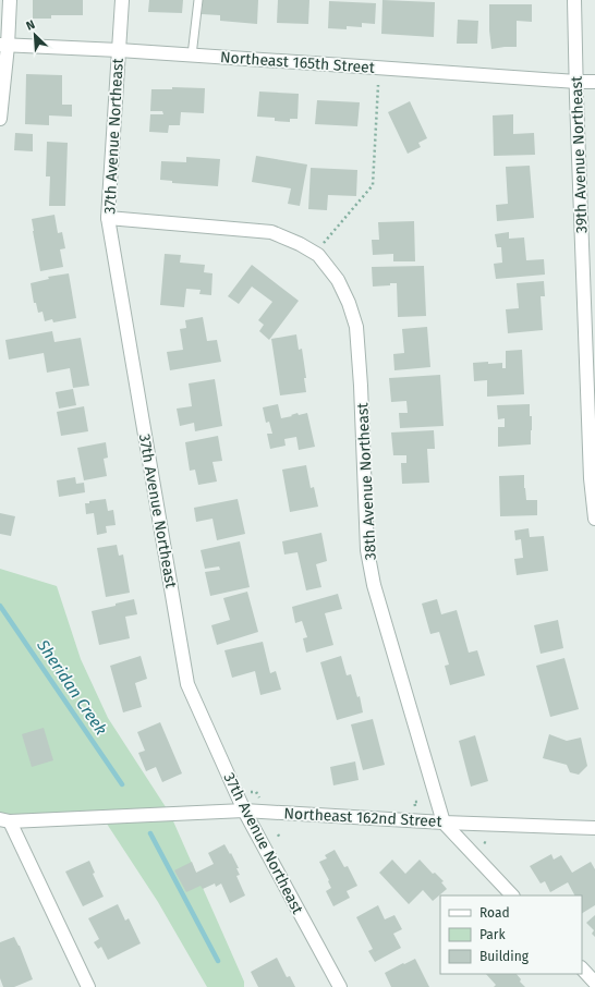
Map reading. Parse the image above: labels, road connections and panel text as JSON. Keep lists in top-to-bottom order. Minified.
{"streets":{"street":["Northeast 165th Street","37th Avenue Northeast","39th Avenue Northeast","38th Avenue Northeast","Northeast 162nd Street"]},"crossings":[["Northeast 165th Street","37th Avenue Northeast"],["Northeast 165th Street","39th Avenue Northeast"],["37th Avenue Northeast","38th Avenue Northeast"],["37th Avenue Northeast","Northeast 162nd Street"],["38th Avenue Northeast","Northeast 162nd Street"]],"water":["Sheridan Creek"],"legend":["Road","Park","Building"],"north":"top left"}
